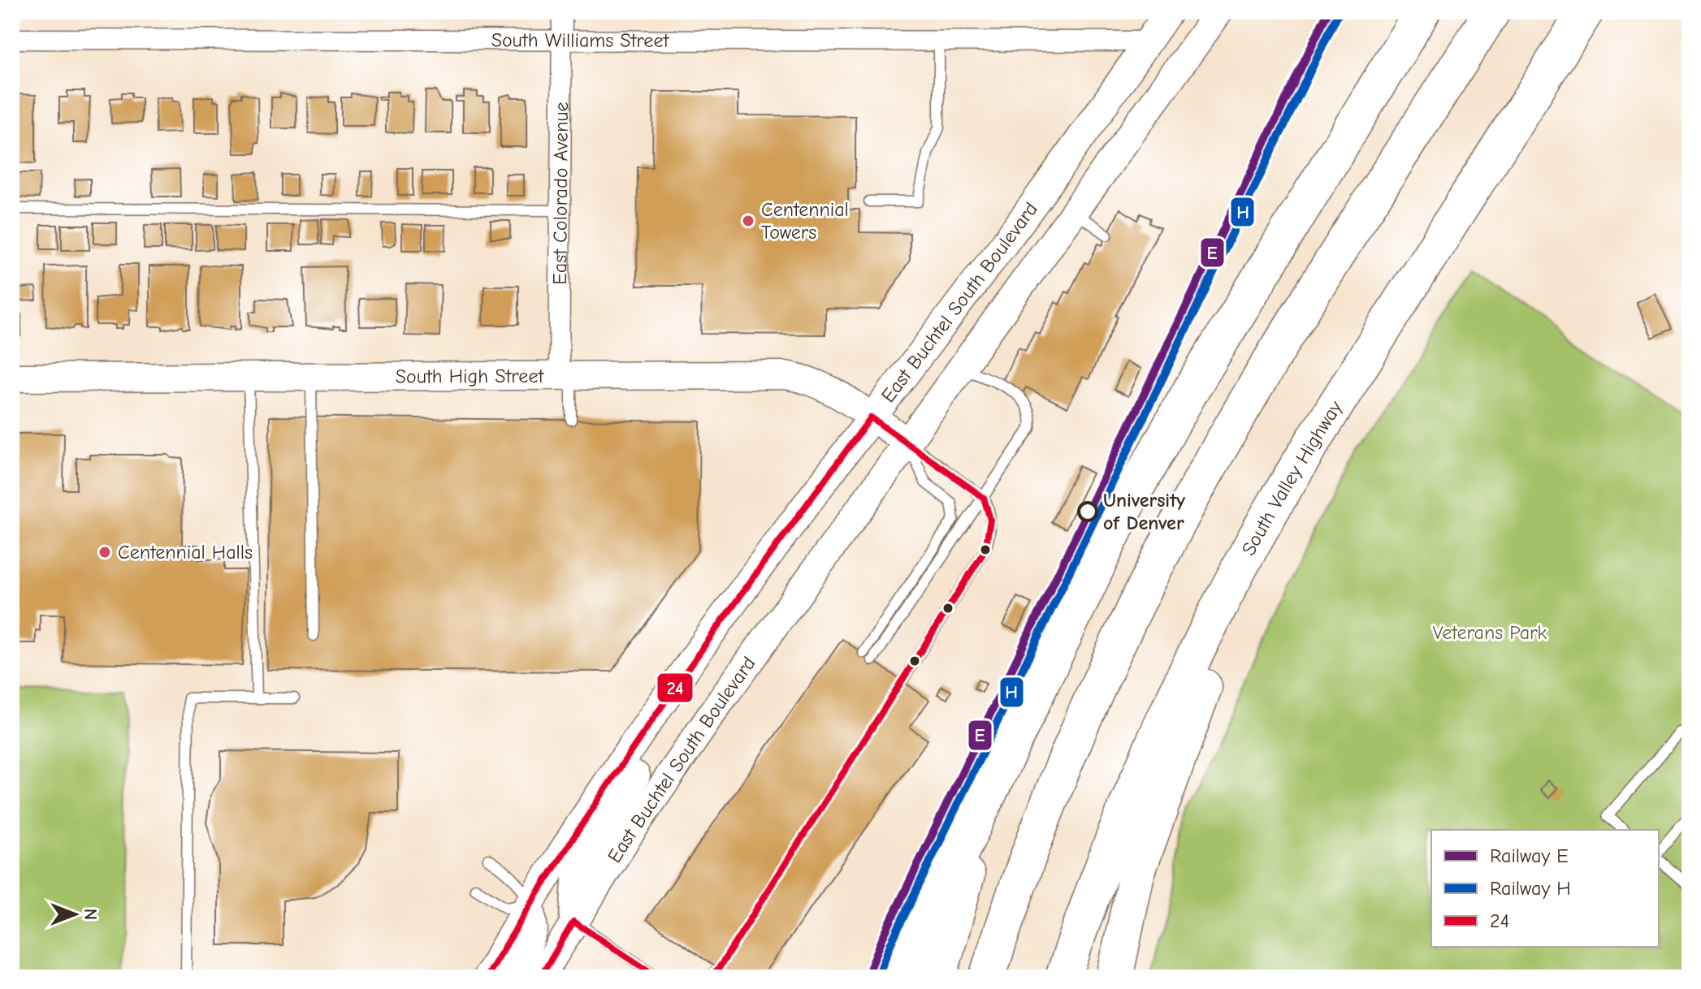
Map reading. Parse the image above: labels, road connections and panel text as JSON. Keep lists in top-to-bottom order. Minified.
{"streets":{"highway":["South Valley Highway"],"main road":["East Buchtel South Boulevard","South High Street"],"street":["South Williams Street","East Colorado Avenue"]},"crossings":[["South Williams Street","East Colorado Avenue"],["South Williams Street","East Buchtel South Boulevard"],["East Colorado Avenue","South High Street"],["East Buchtel South Boulevard","South High Street"]],"parks":["Veterans Park"],"places":["Centennial Towers","University of Denver","Centennial Halls"],"lines":["rail line E","rail line H","transit line 24"],"legend":["Railway E","Railway H","24"],"north":"right"}
